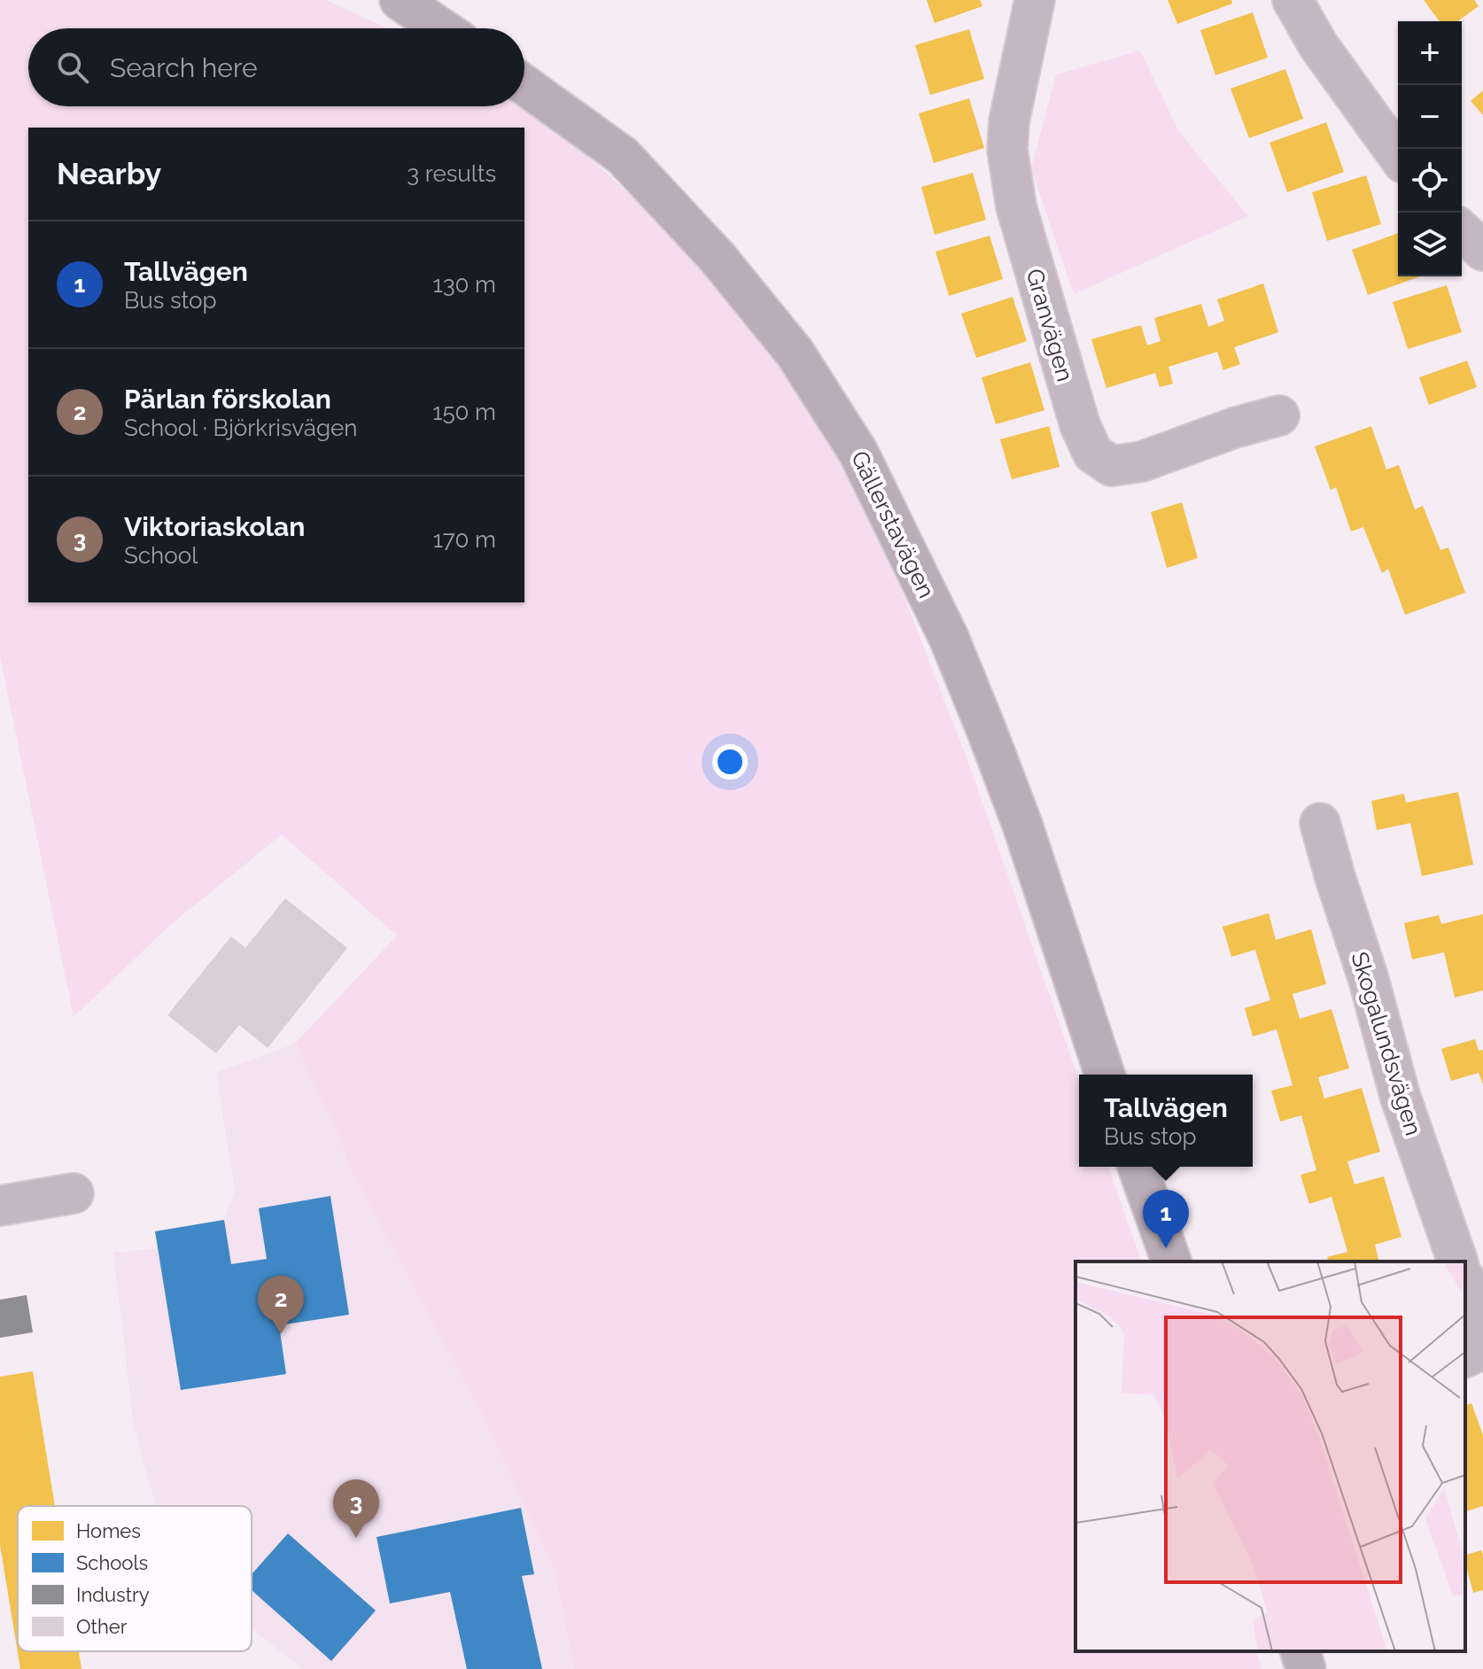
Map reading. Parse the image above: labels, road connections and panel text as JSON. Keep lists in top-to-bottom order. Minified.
{"streets":{"street":["Granvägen","Gällerstavägen","Skogalundsvägen"]},"legend":["Homes","Schools","Industry","Other"],"page":{"map_buttons":["+","−"],"search":"Search here","heading":["Nearby","3 results"],"list":[{"mark":"1","name":"Tallvägen","note":"Bus stop","value":"130 m"},{"mark":"2","name":"Pärlan förskolan","note":"School · Björkrisvägen","value":"150 m"},{"mark":"3","name":"Viktoriaskolan","note":"School","value":"170 m"}],"popup":["Tallvägen","Bus stop"],"pins":["1","2","3"]}}
